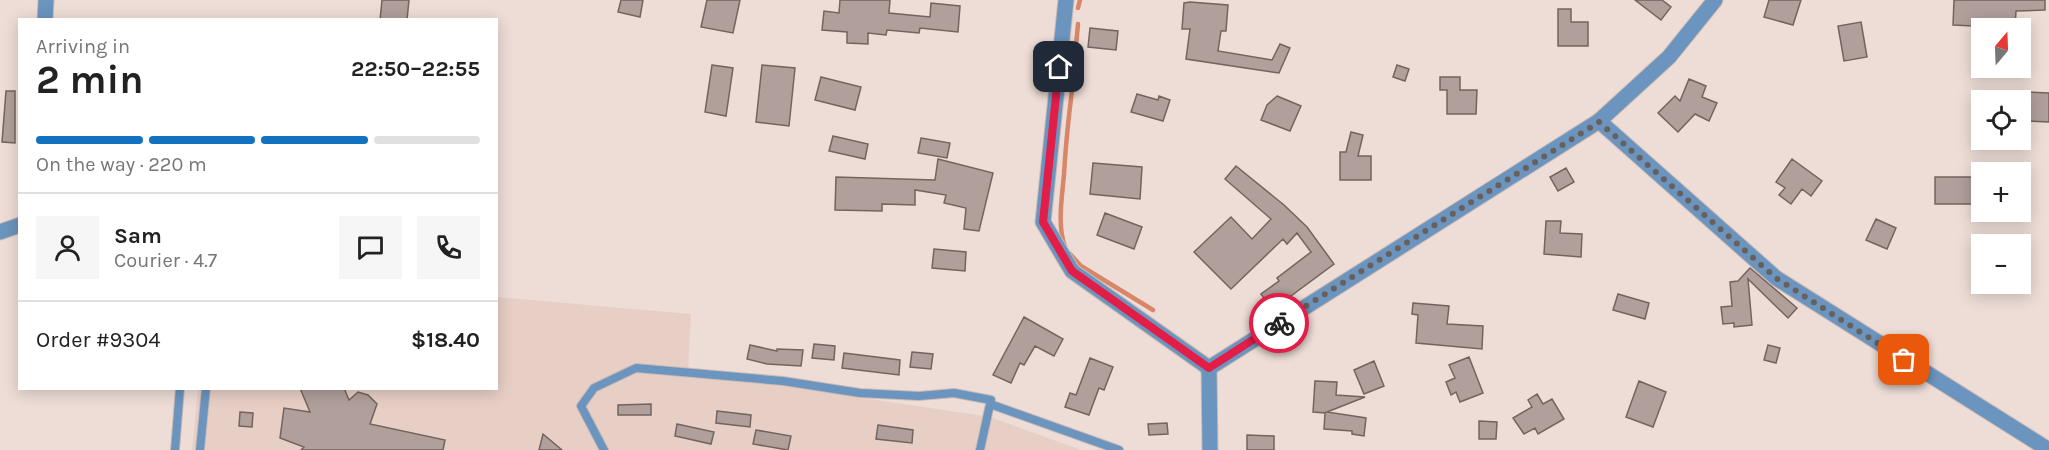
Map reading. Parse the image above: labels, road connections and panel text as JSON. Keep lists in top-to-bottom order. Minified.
{"north":"top","page":{"map_buttons":["+","−"],"heading":["2 min","Arriving in","22:50–22:55"],"panel":["Sam","Courier · 4.7","Order #9304","$18.40"],"bar":"On the way · 220 m"}}
